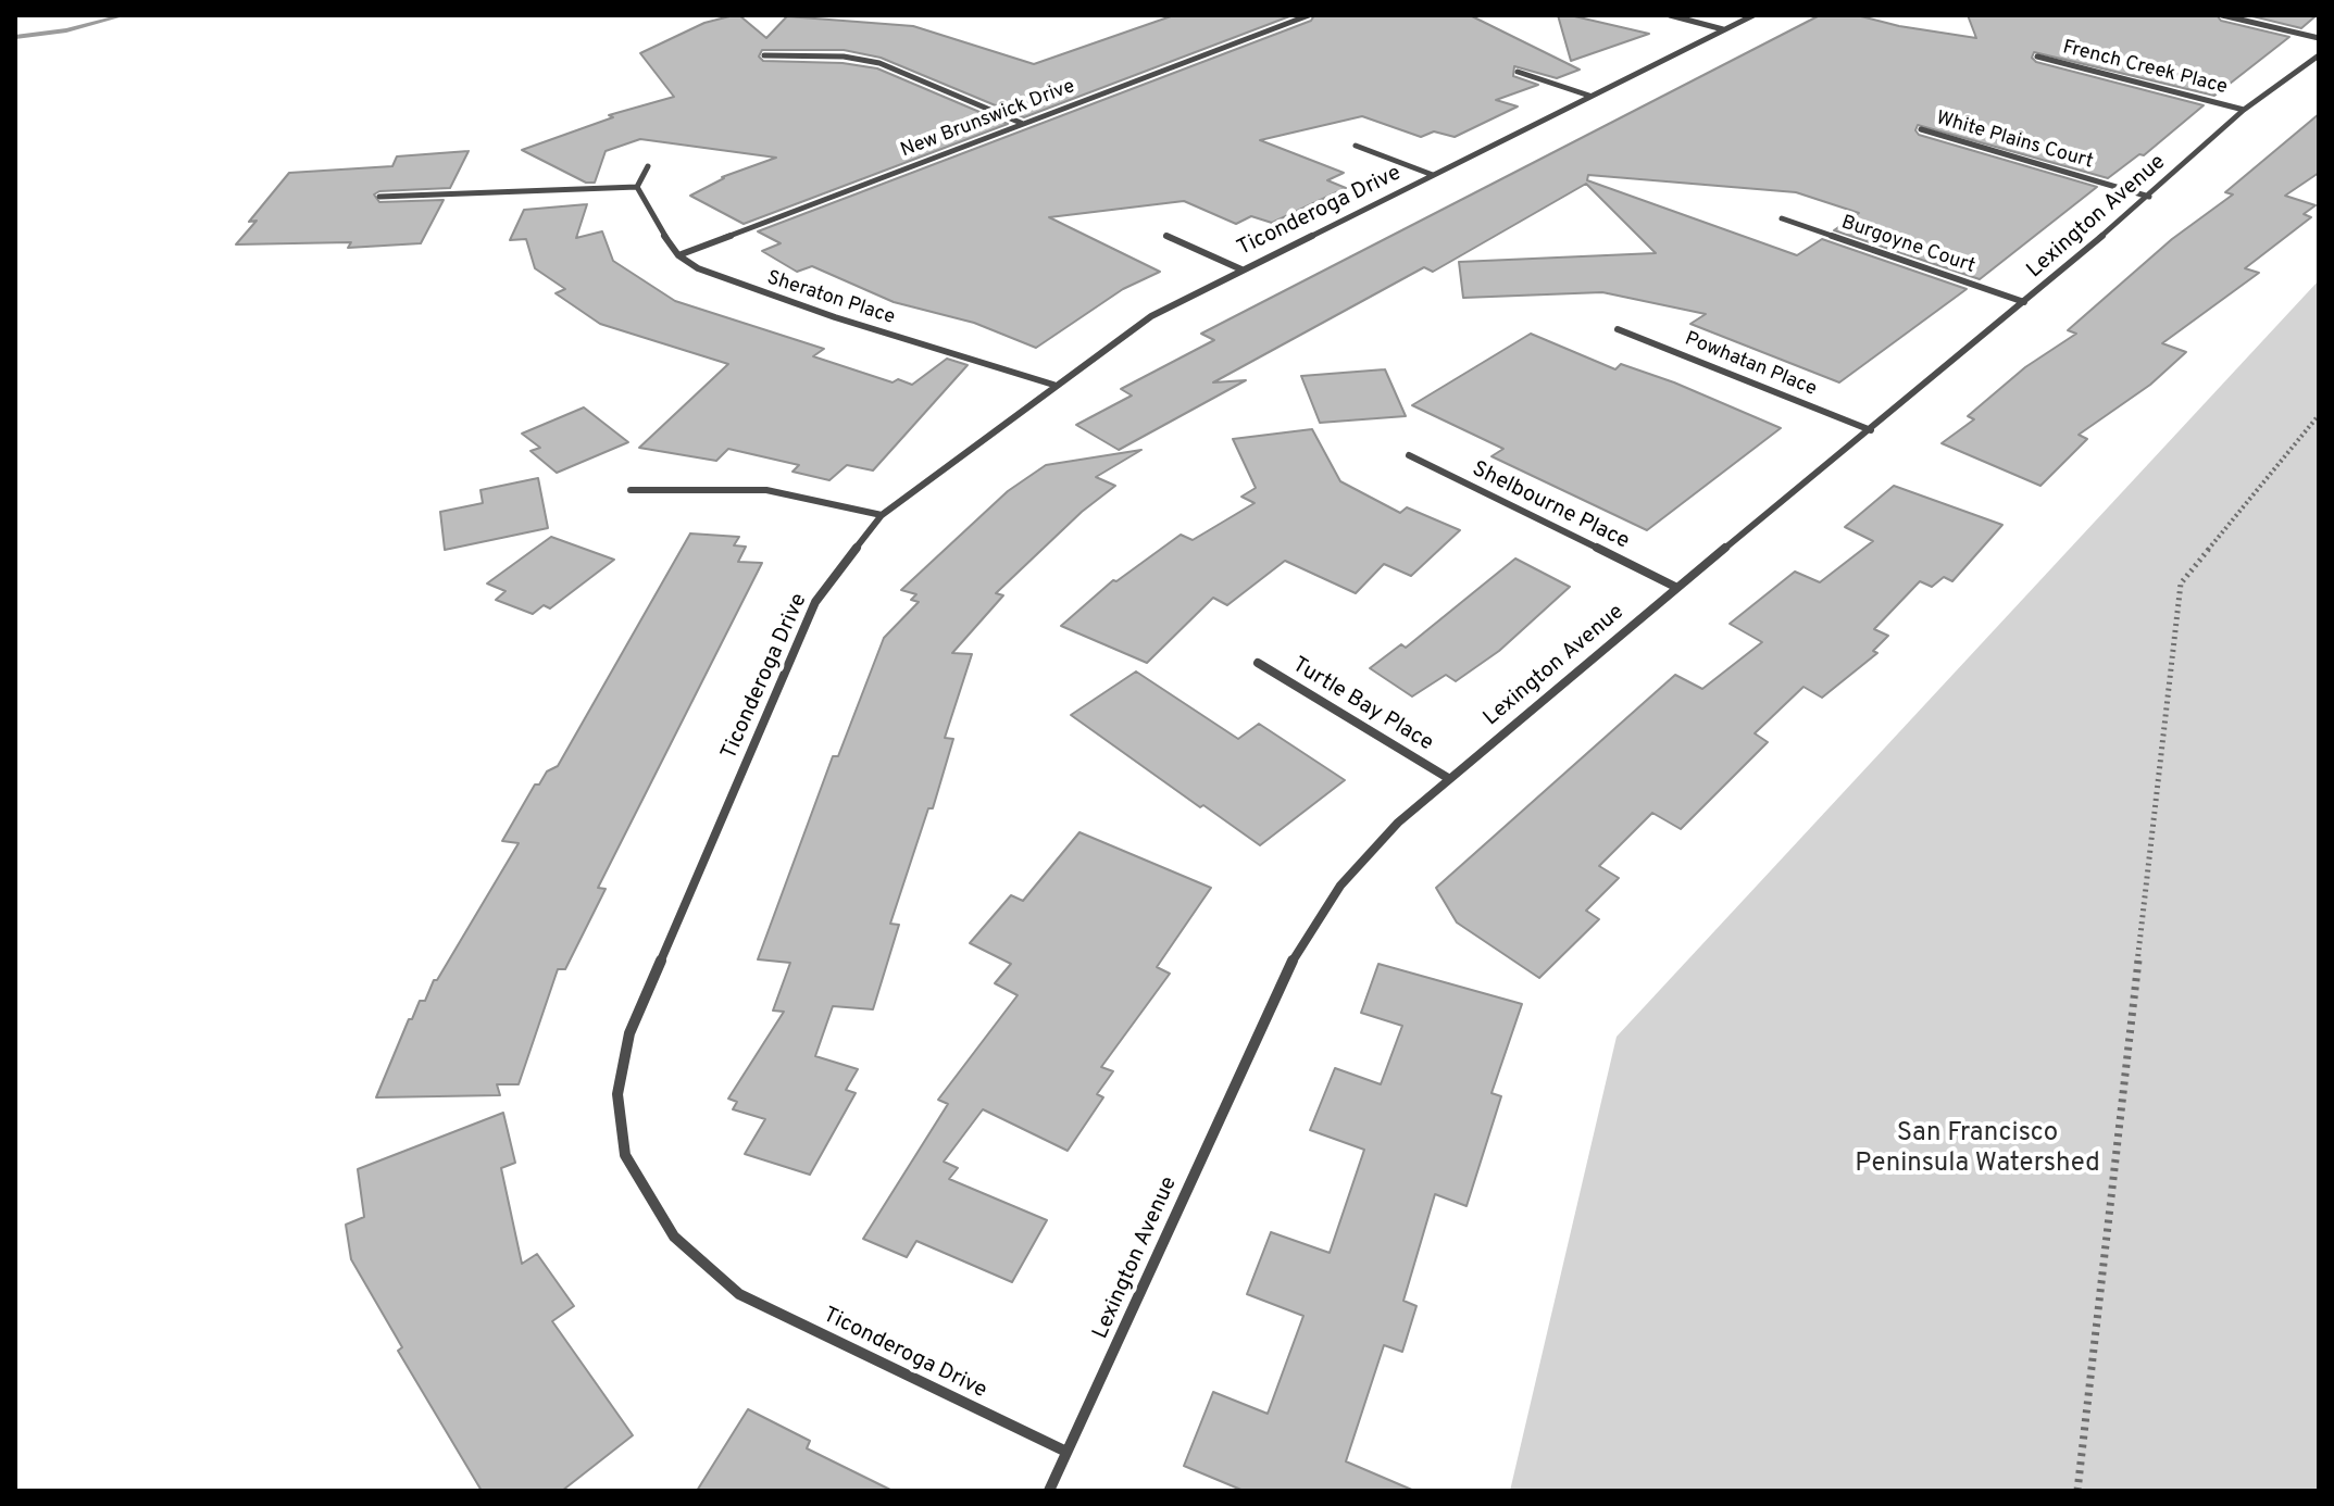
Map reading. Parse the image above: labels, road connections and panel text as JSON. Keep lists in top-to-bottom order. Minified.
{"streets":{"street":["French Creek Place","New Brunswick Drive","White Plains Court","Ticonderoga Drive","Lexington Avenue","Burgoyne Court","Sheraton Place","Powhatan Place","Shelbourne Place","Turtle Bay Place"]},"crossings":[["French Creek Place","Lexington Avenue"],["New Brunswick Drive","Sheraton Place"],["White Plains Court","Lexington Avenue"],["Ticonderoga Drive","Lexington Avenue"],["Ticonderoga Drive","Sheraton Place"],["Lexington Avenue","Burgoyne Court"],["Lexington Avenue","Powhatan Place"],["Lexington Avenue","Shelbourne Place"],["Lexington Avenue","Turtle Bay Place"]],"parks":["San Francisco Peninsula Watershed"]}
